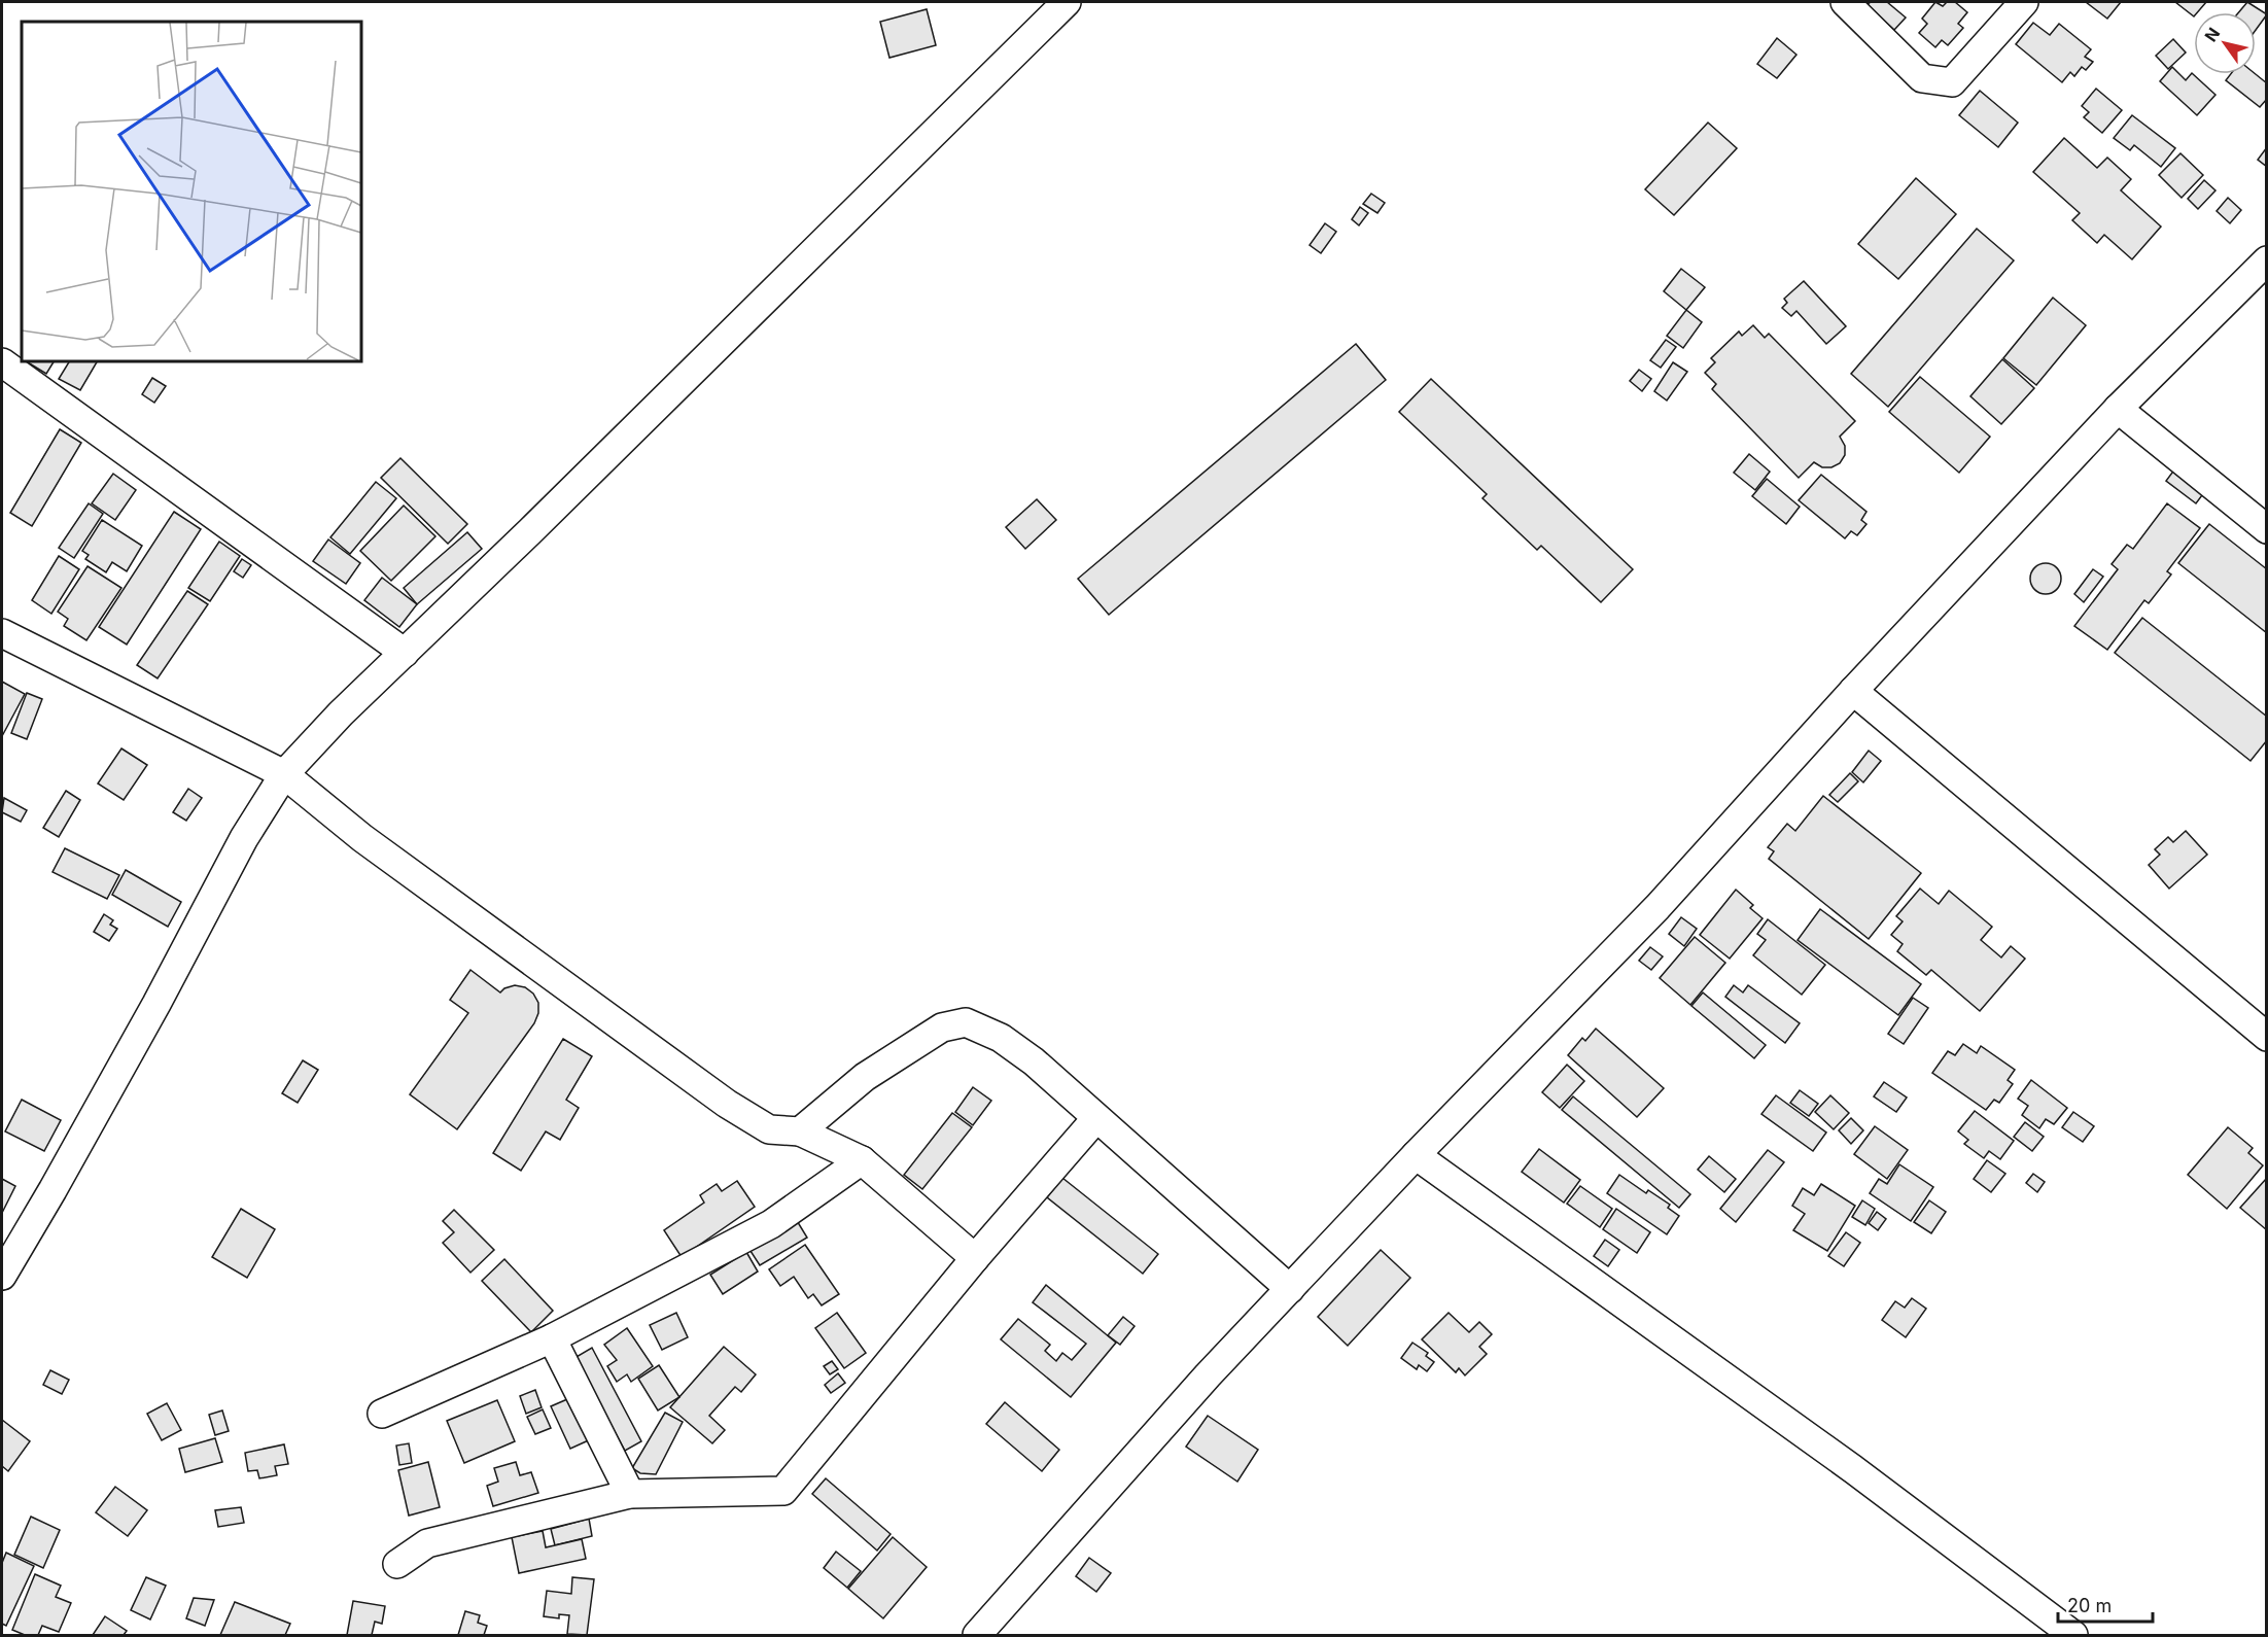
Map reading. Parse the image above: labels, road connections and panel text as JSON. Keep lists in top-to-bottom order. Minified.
{"scale_bar":"20 m","north":"top left"}
